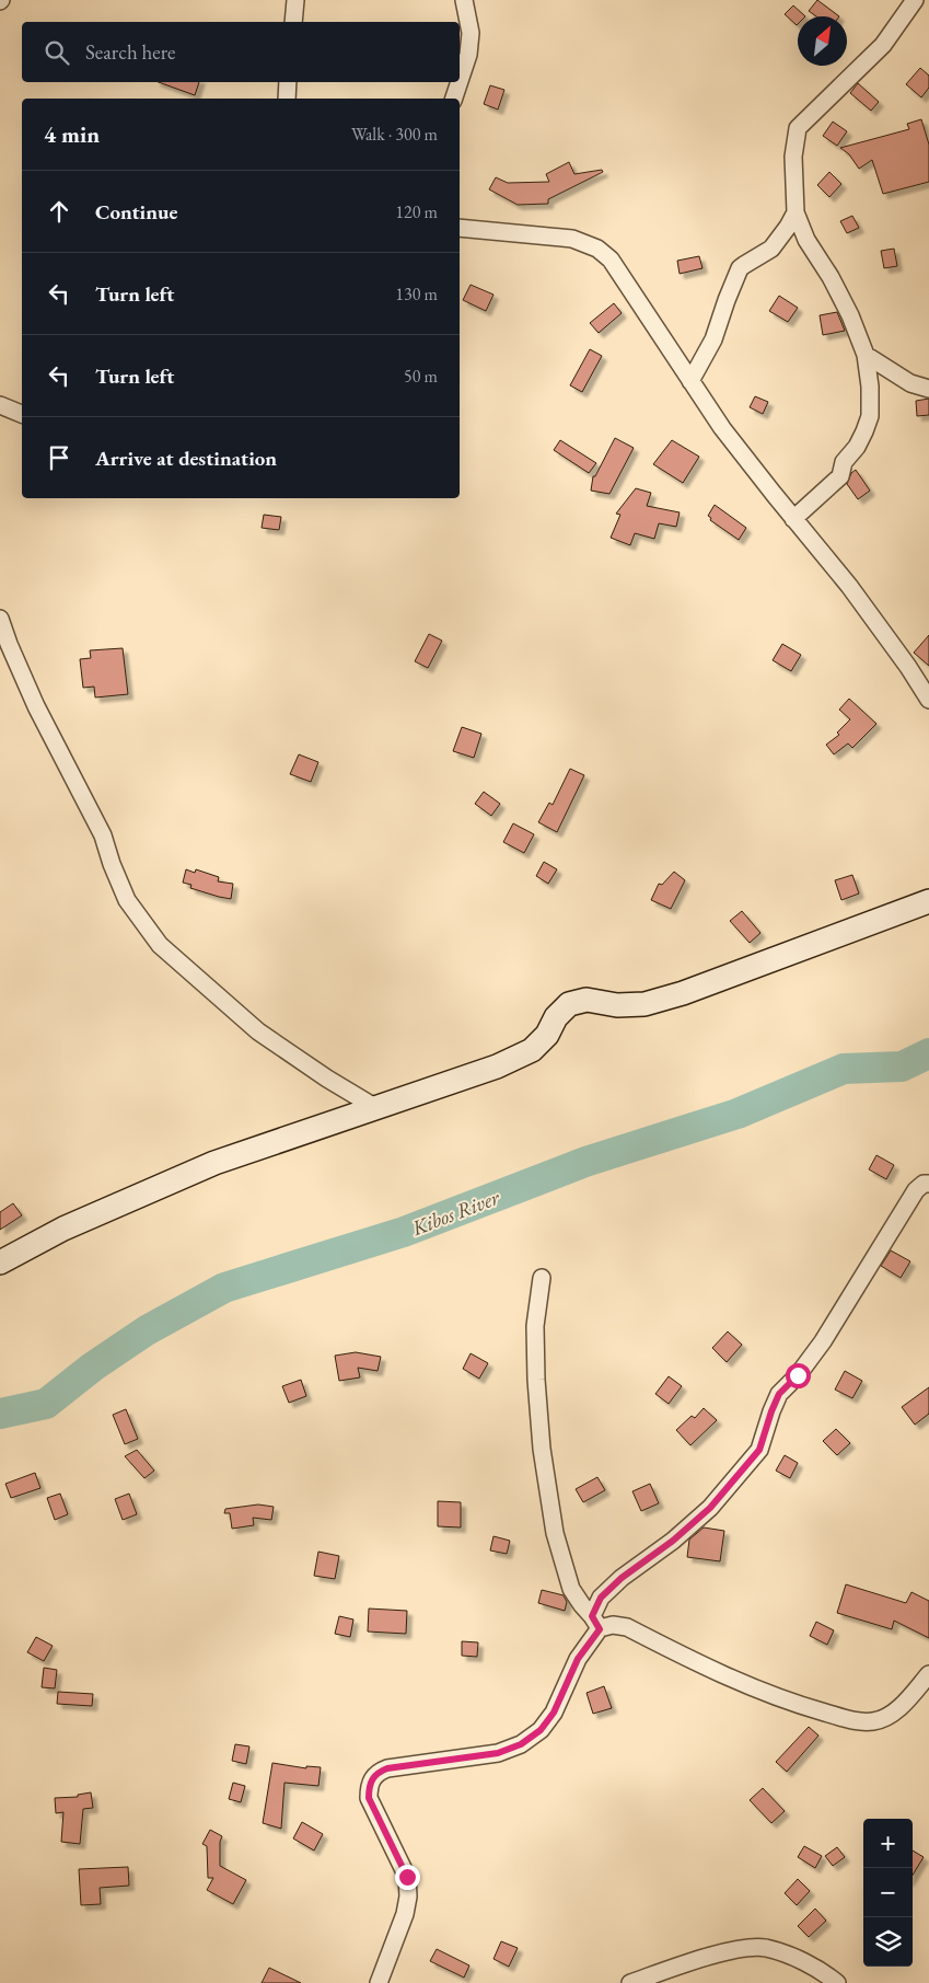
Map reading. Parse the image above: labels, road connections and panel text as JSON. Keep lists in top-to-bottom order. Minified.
{"water":["Kibos River"],"north":"top right","page":{"search":"Search here","heading":["4 min","Walk · 300 m"],"list":[["Continue","120 m"],["Turn left","130 m"],["Turn left","50 m"],"Arrive at destination"],"map_buttons":["+","−"]}}
